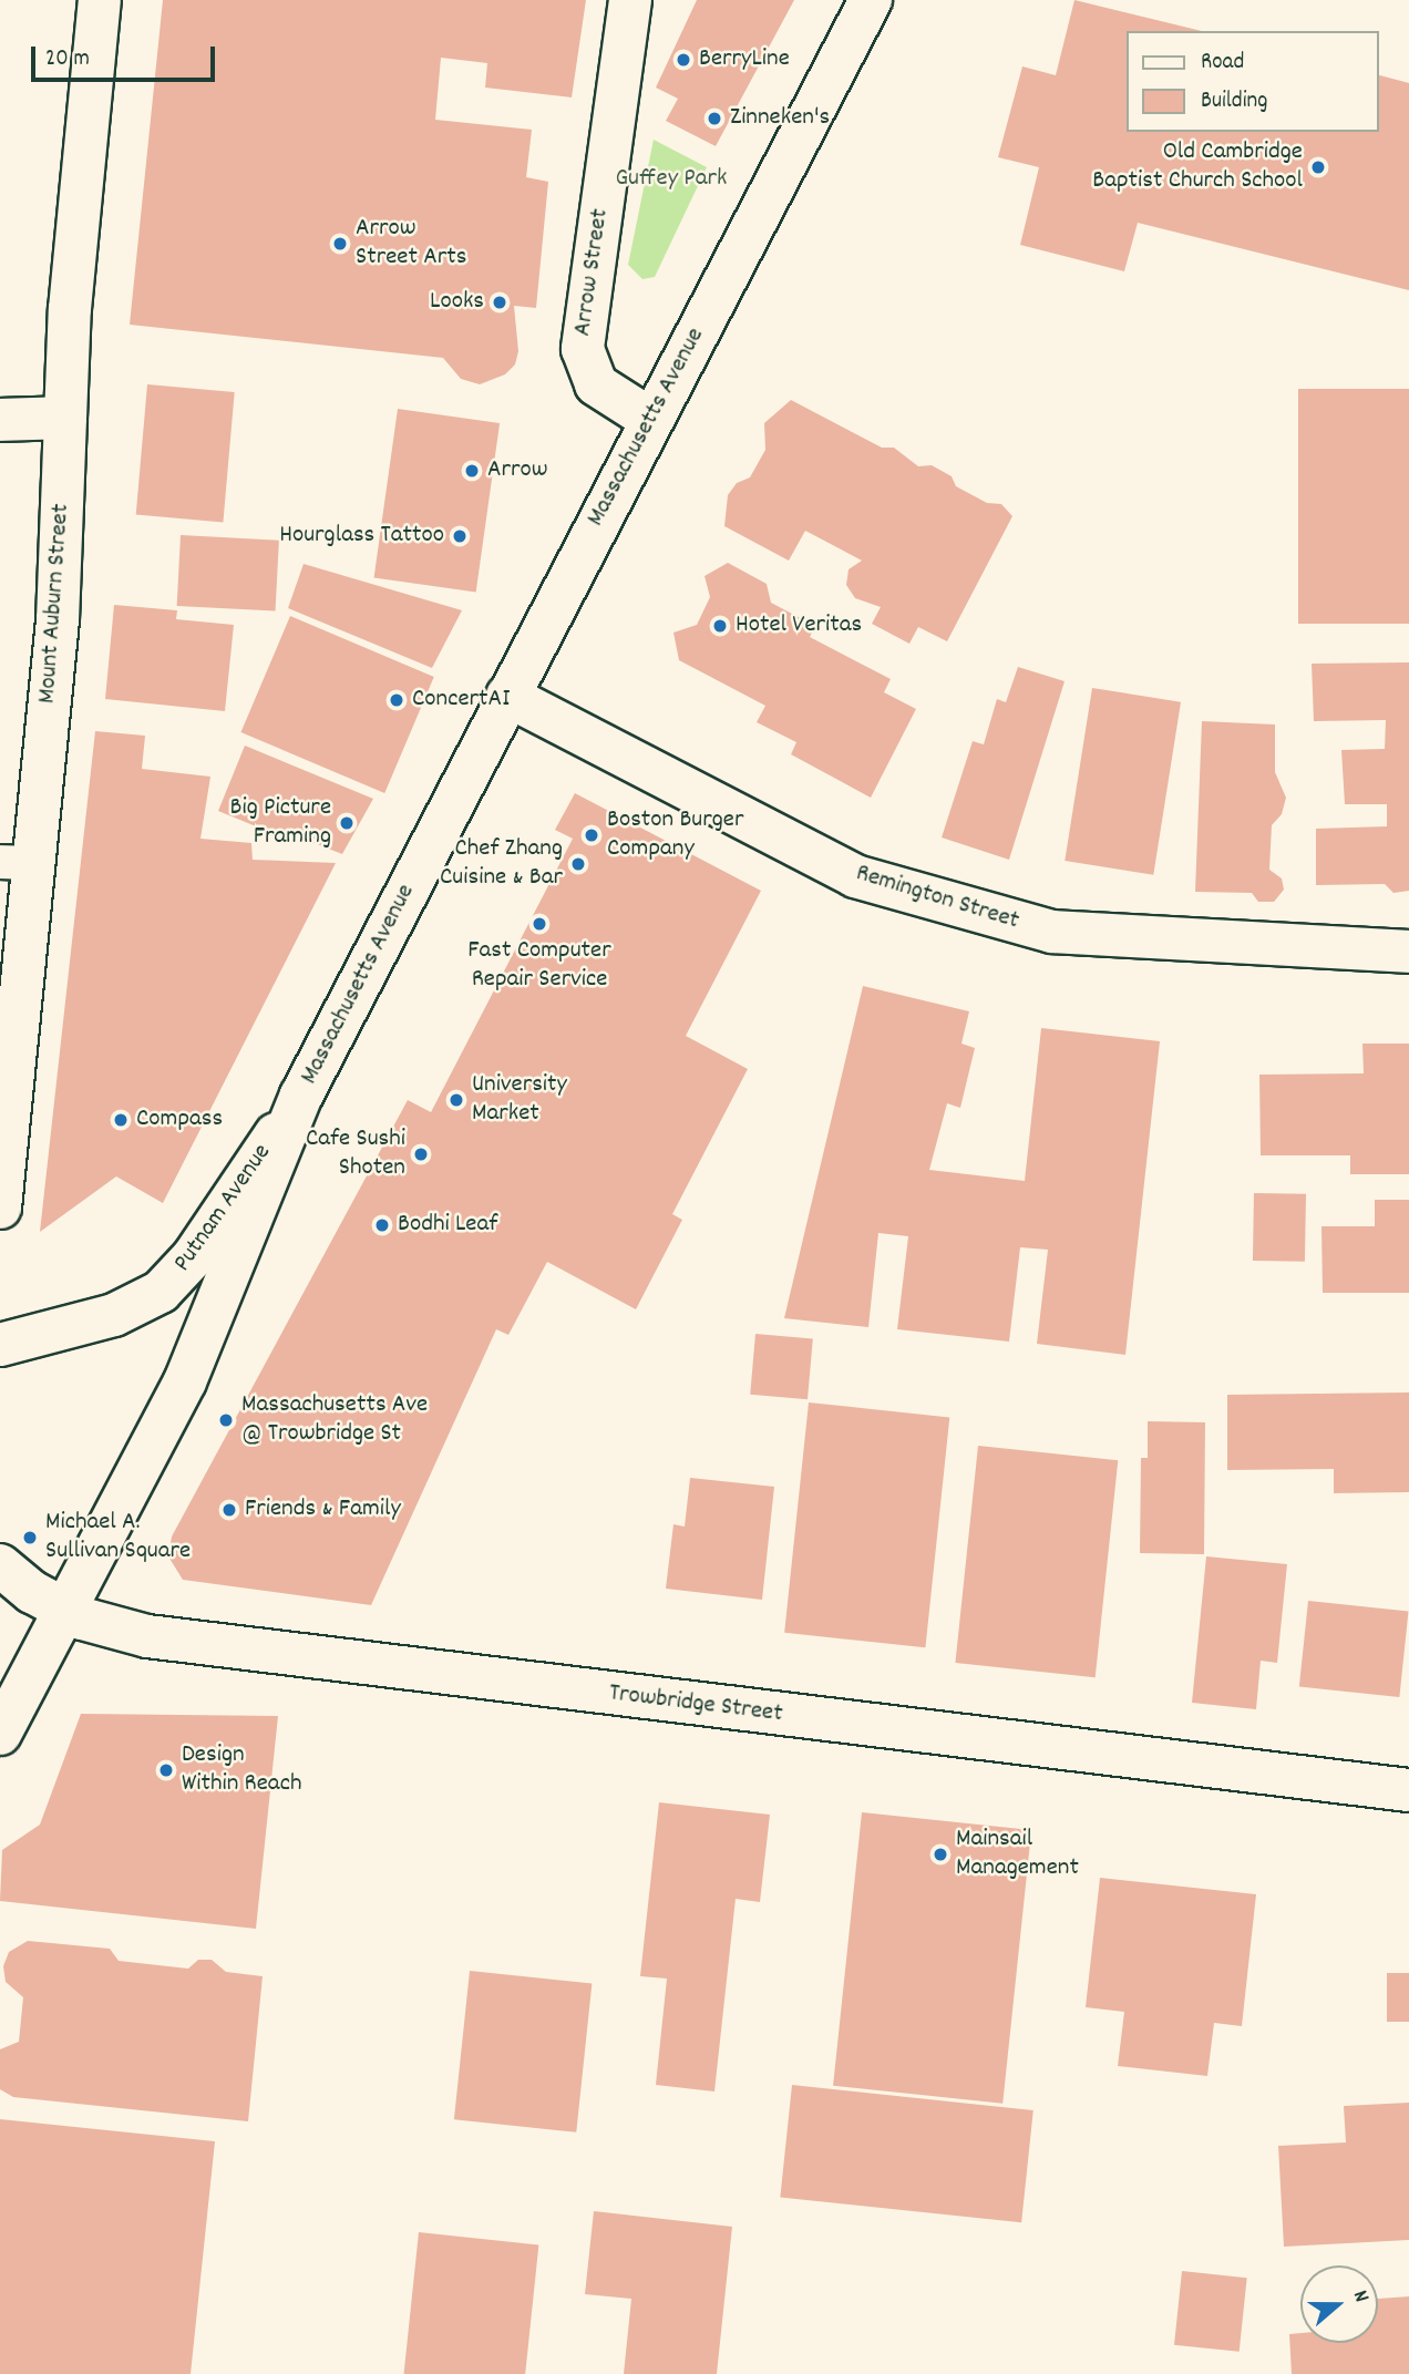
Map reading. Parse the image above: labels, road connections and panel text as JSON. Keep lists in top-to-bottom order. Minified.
{"streets":{"main road":["Arrow Street","Massachusetts Avenue","Mount Auburn Street","Remington Street","Putnam Avenue","Trowbridge Street"]},"crossings":[["Arrow Street","Massachusetts Avenue"],["Massachusetts Avenue","Remington Street"],["Massachusetts Avenue","Putnam Avenue"],["Massachusetts Avenue","Trowbridge Street"]],"parks":["Guffey Park"],"places":["BerryLine","Zinneken's","Old Cambridge Baptist Church School","Arrow Street Arts","Looks","Arrow","Hourglass Tattoo","Hotel Veritas","ConcertAI","Big Picture Framing","Boston Burger Company","Chef Zhang Cuisine & Bar","Fast Computer Repair Service","University Market","Compass","Cafe Sushi Shoten","Bodhi Leaf","Massachusetts Ave @ Trowbridge St","Friends & Family","Michael A. Sullivan Square","Design Within Reach","Mainsail Management"],"legend":["Road","Building"],"scale_bar":"20 m","north":"right"}
